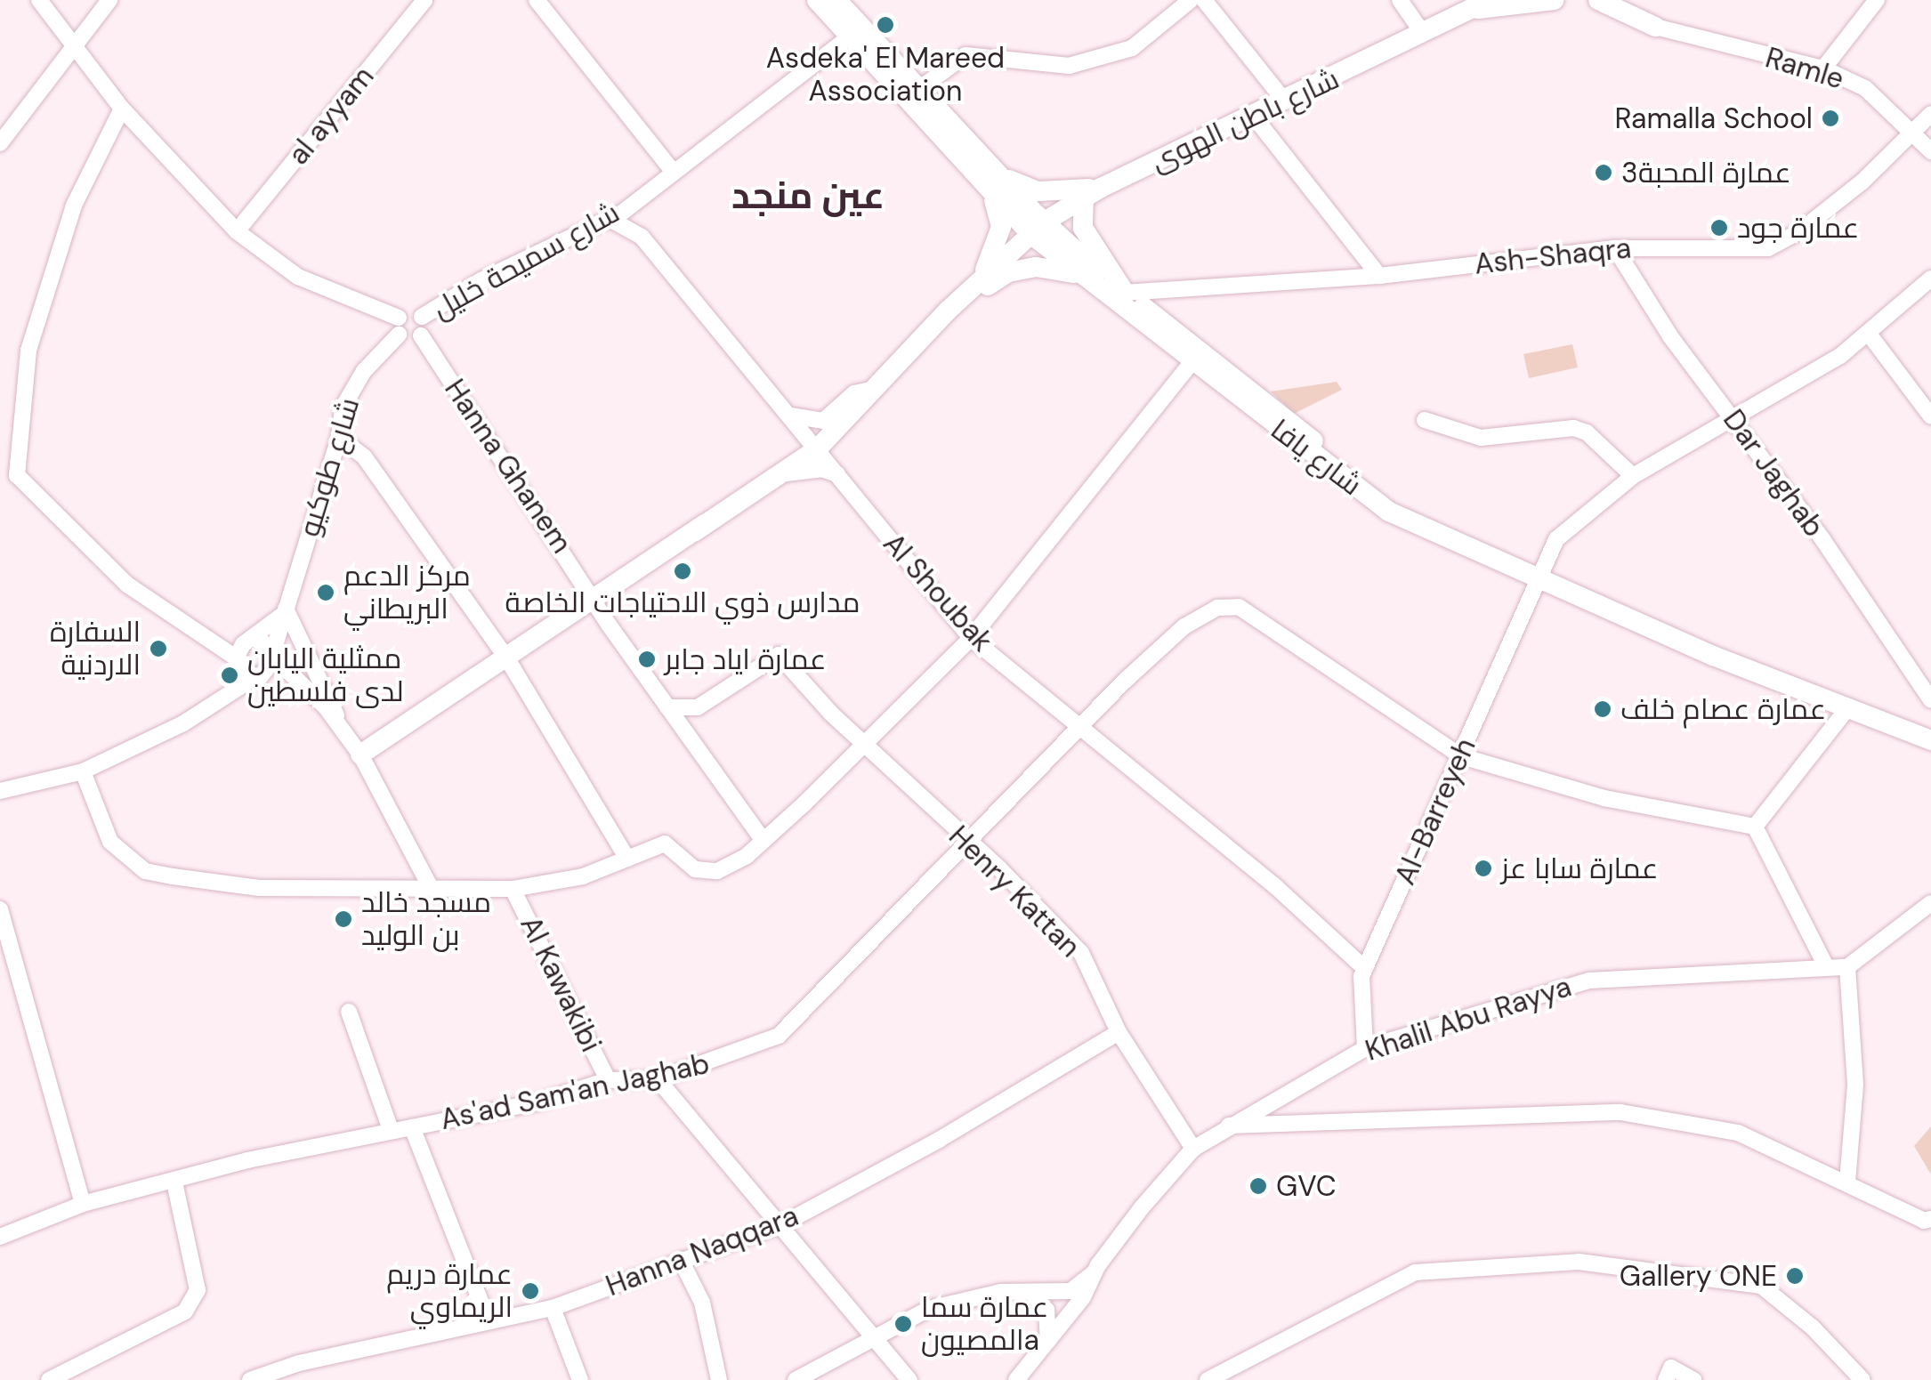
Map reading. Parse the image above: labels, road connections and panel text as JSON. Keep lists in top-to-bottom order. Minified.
{"streets":{"main road":["شارع باطن الهوى","شارع يافا"],"street":["Ramle","al ayyam","Ash-Shaqra","شارع سميحة خليل","Hanna Ghanem","شارع طوكيو","Dar Jaghab","Al Shoubak","Al-Barreyeh","Henry Kattan","Al Kawakibi","Khalil Abu Rayya","As'ad Sam'an Jaghab","Hanna Naqqara"]},"crossings":[["Ramle","Ash-Shaqra"],["شارع باطن الهوى","شارع يافا"],["Ash-Shaqra","شارع يافا"],["Ash-Shaqra","Dar Jaghab"],["شارع سميحة خليل","شارع يافا"],["شارع سميحة خليل","Hanna Ghanem"],["شارع سميحة خليل","شارع طوكيو"],["شارع سميحة خليل","Al Shoubak"],["شارع يافا","Al-Barreyeh"],["Hanna Ghanem","شارع طوكيو"],["Hanna Ghanem","Henry Kattan"],["Dar Jaghab","Al-Barreyeh"],["Al Shoubak","Al-Barreyeh"],["Al Shoubak","As'ad Sam'an Jaghab"],["Al-Barreyeh","Khalil Abu Rayya"],["Al-Barreyeh","As'ad Sam'an Jaghab"],["Henry Kattan","Khalil Abu Rayya"],["Henry Kattan","As'ad Sam'an Jaghab"],["Henry Kattan","Hanna Naqqara"],["Al Kawakibi","As'ad Sam'an Jaghab"]],"districts":["عين منجد"],"places":["Asdeka' El Mareed Association","Ramalla School","عمارة المحبة3","عمارة جود","مدارس ذوي الاحتياجات الخاصة","مركز الدعم البريطاني","السفارة الاردنية","عمارة اياد جابر","ممثلية اليابان لدى فلسطين","عمارة عصام خلف","عمارة سابا عز","مسجد خالد بن الوليد","GVC","Gallery ONE","عمارة دريم الريماوي","عمارة سما المصيونa"]}
